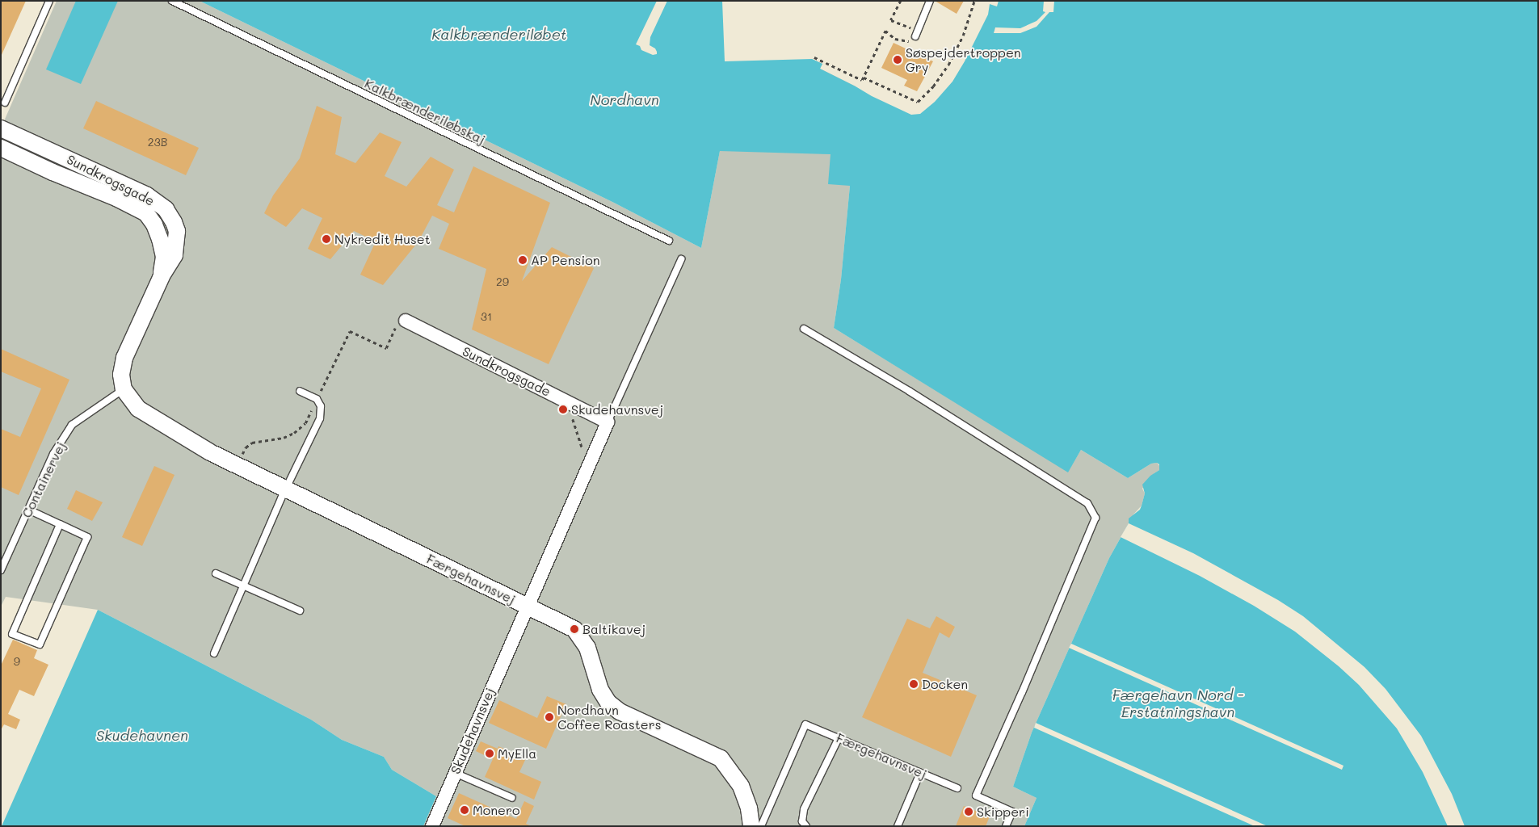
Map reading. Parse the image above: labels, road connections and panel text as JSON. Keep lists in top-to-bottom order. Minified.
{"streets":{"street":["Sundkrogsgade","Færgehavnsvej","Skudehavnsvej"],"lane":["Kalkbrænderiløbskaj","Containervej"]},"crossings":[["Sundkrogsgade","Skudehavnsvej"],["Containervej","Færgehavnsvej"],["Færgehavnsvej","Skudehavnsvej"]],"water":["Kalkbrænderiløbet","Nordhavn","Færgehavn Nord - Erstatningshavn","Skudehavnen"],"places":["Søspejdertroppen Gry","Nykredit Huset","AP Pension","Skudehavnsvej","Baltikavej","Docken","Nordhavn Coffee Roasters","MyElla","Monero","Skipperi"],"house_numbers":["23B","29","31","9"]}
